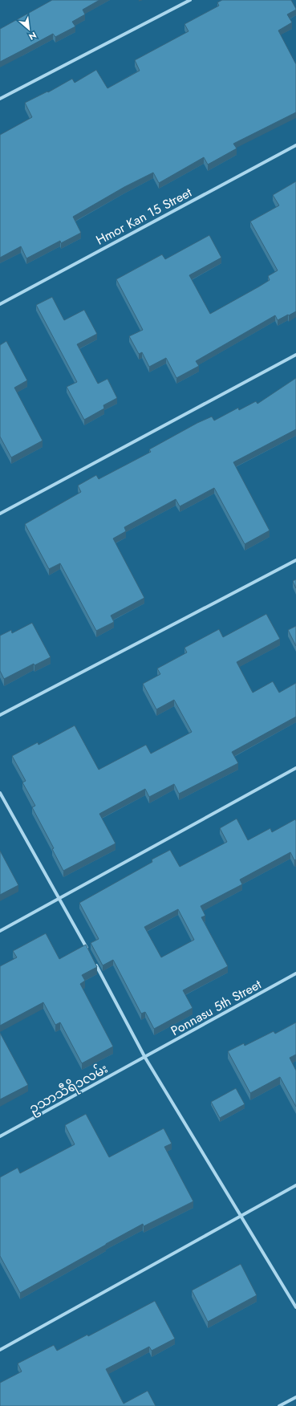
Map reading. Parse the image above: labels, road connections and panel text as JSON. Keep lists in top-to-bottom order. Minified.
{"streets":{"street":["Hmor Kan 15 Street","Ponnasu 5th Street","ဥသာသီရိ၁လမ်း"]},"crossings":[["Ponnasu 5th Street","ဥသာသီရိ၁လမ်း"]],"north":"bottom right"}
